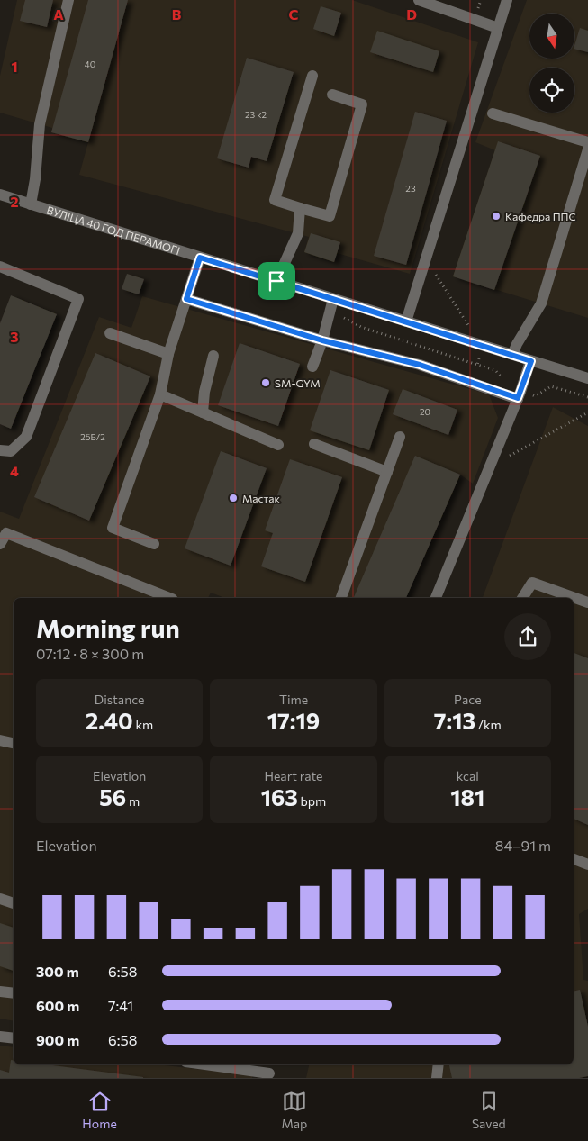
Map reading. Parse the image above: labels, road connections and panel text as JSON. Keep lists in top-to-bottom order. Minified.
{"streets":{"street":["ВУЛІЦА 40 ГОД ПЕРАМОГІ"]},"places":["Кафедра ППС","SM-GYM","Мастак"],"house_numbers":["40","23 к2","23","20","25Б/2"],"north":"bottom","page":{"heading":["Morning run","07:12 · 8 × 300 m"],"stats":[["Distance","2.40 km"],["Time","17:19"],["Pace","7:13 /km"],["Elevation","56 m"],["Heart rate","163 bpm"],["kcal","181"]],"chart":["Elevation","84–91 m"],"list":[{"name":"300 m","note":"6:58"},{"name":"600 m","note":"7:41"},{"name":"900 m","note":"6:58"}],"tabs":["Home","Map","Saved"]},"grid":{"columns":["A","B","C","D"],"rows":["1","2","3","4"]}}
